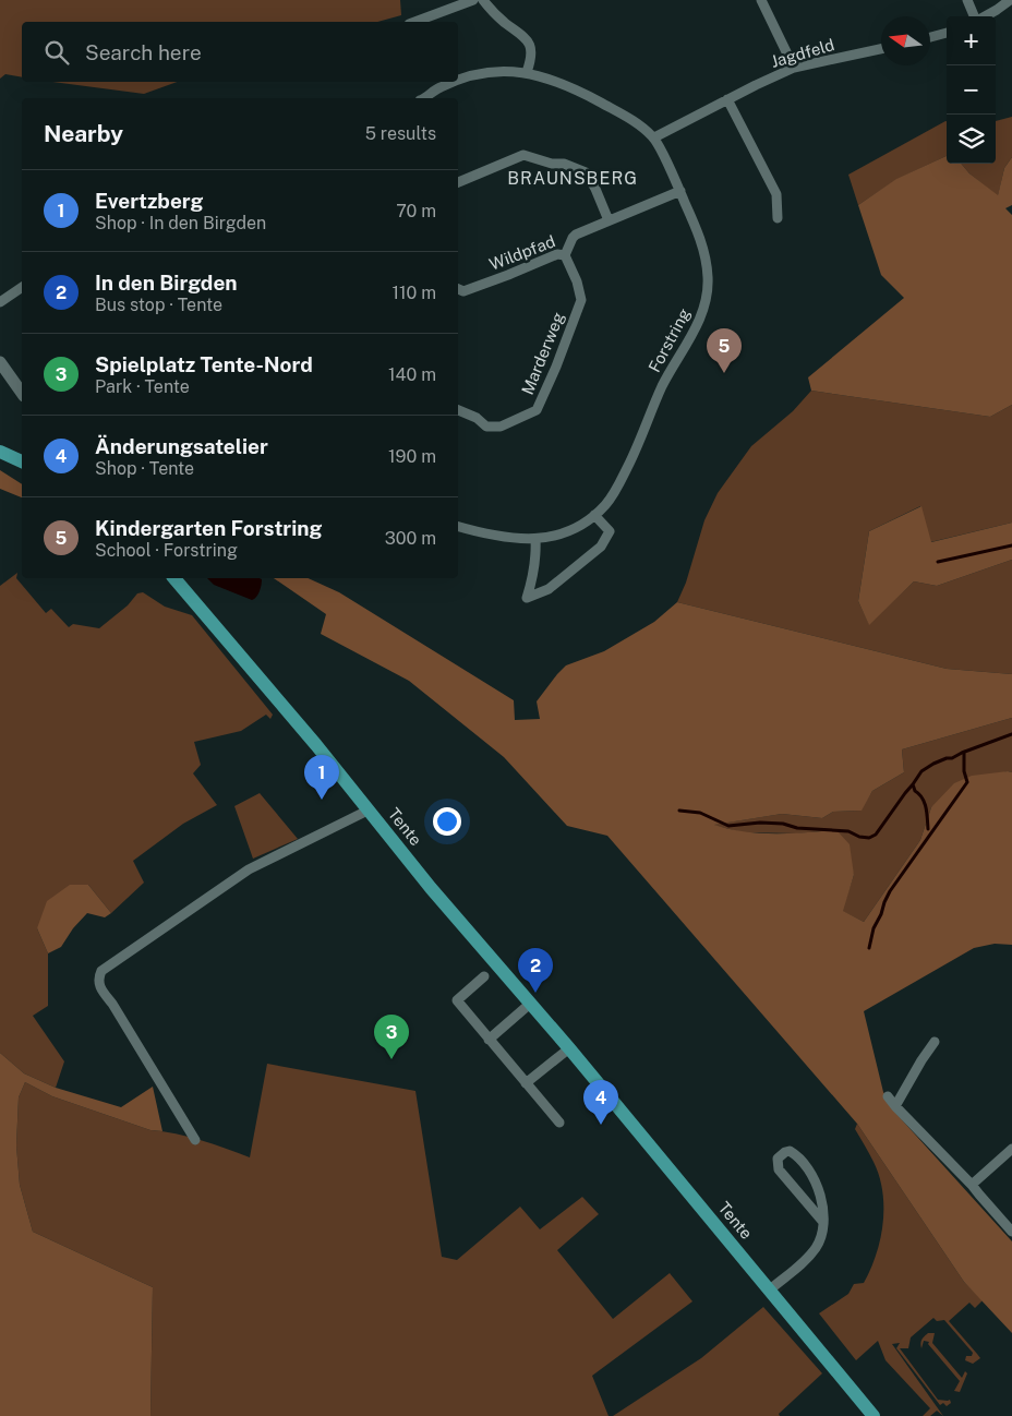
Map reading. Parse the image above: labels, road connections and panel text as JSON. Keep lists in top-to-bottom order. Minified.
{"streets":{"main road":["Tente"],"street":["Jagdfeld","Wildpfad","Forstring","Marderweg"]},"crossings":[["Jagdfeld","Forstring"],["Wildpfad","Forstring"],["Wildpfad","Marderweg"]],"districts":["BRAUNSBERG"],"north":"left","page":{"map_buttons":["+","−"],"search":"Search here","heading":["Nearby","5 results"],"list":[{"mark":"1","name":"Evertzberg","note":"Shop · In den Birgden","value":"70 m"},{"mark":"2","name":"In den Birgden","note":"Bus stop · Tente","value":"110 m"},{"mark":"3","name":"Spielplatz Tente-Nord","note":"Park · Tente","value":"140 m"},{"mark":"4","name":"Änderungsatelier","note":"Shop · Tente","value":"190 m"},{"mark":"5","name":"Kindergarten Forstring","note":"School · Forstring","value":"300 m"}],"pins":["5","1","2","3","4"]}}
